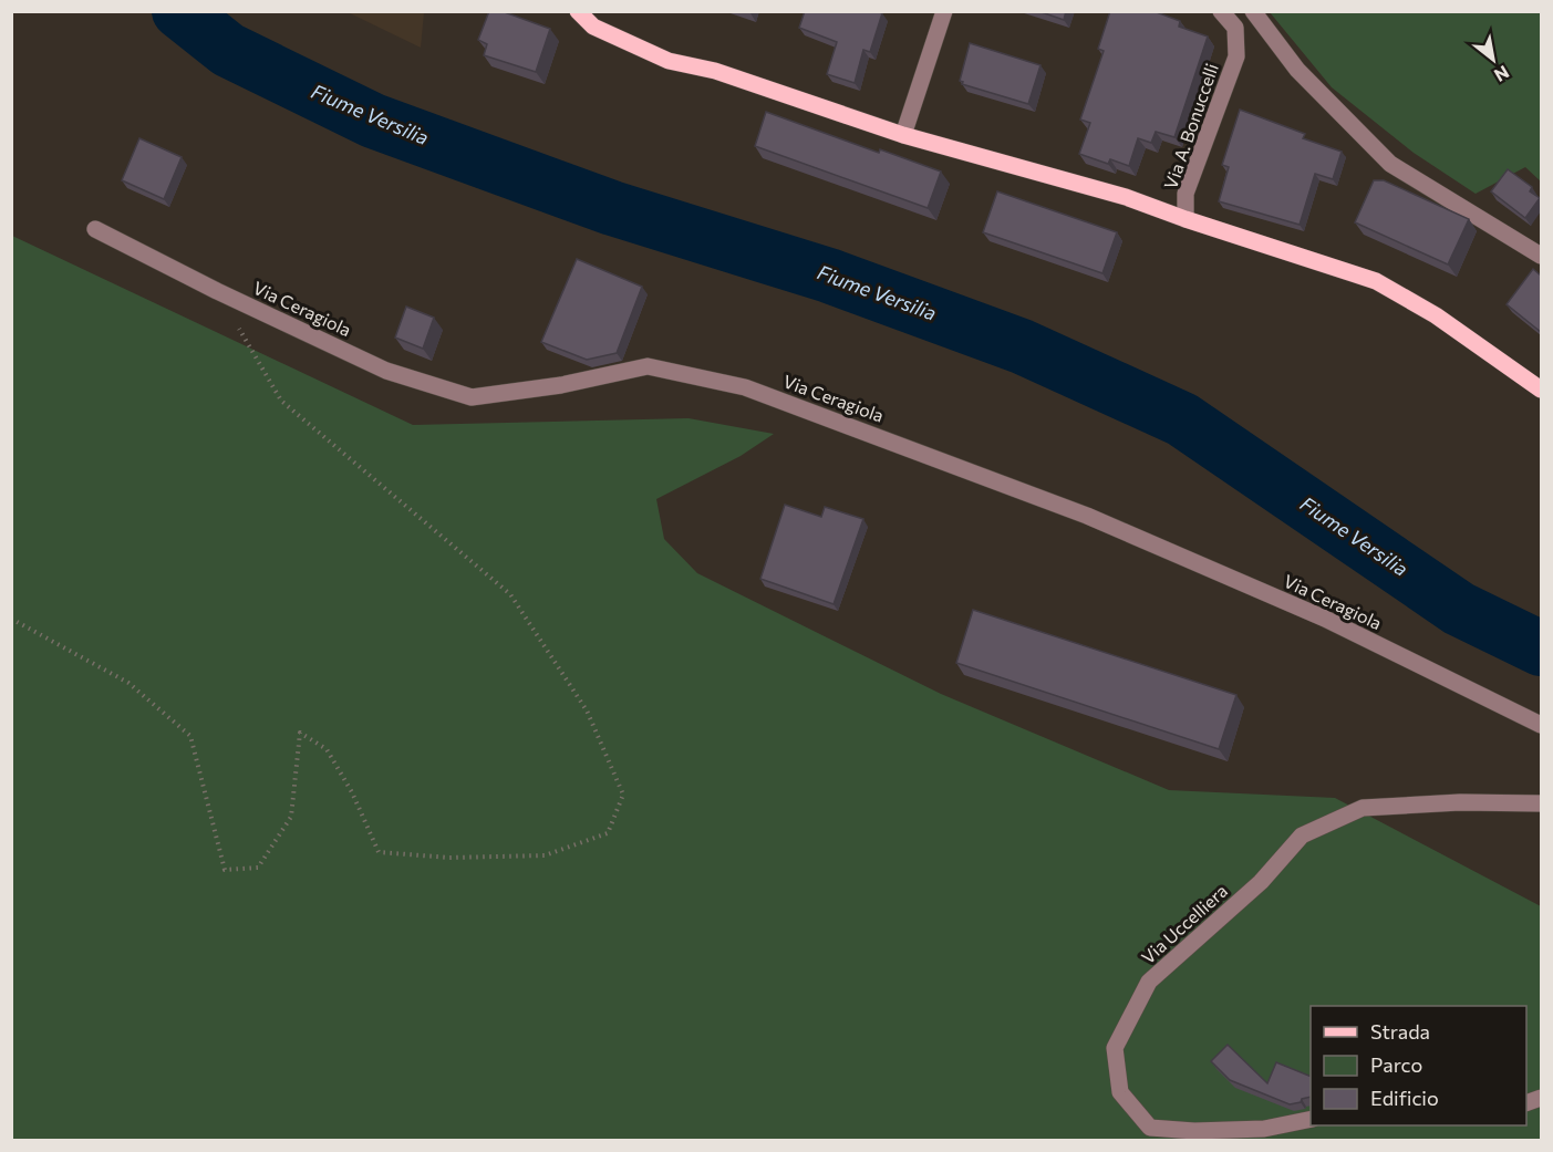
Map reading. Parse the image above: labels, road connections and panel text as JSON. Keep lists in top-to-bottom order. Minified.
{"streets":{"street":["Via A. Bonuccelli","Via Ceragiola","Via Uccelliera"]},"water":["Fiume Versilia"],"legend":["Strada","Parco","Edificio"],"north":"bottom right"}
